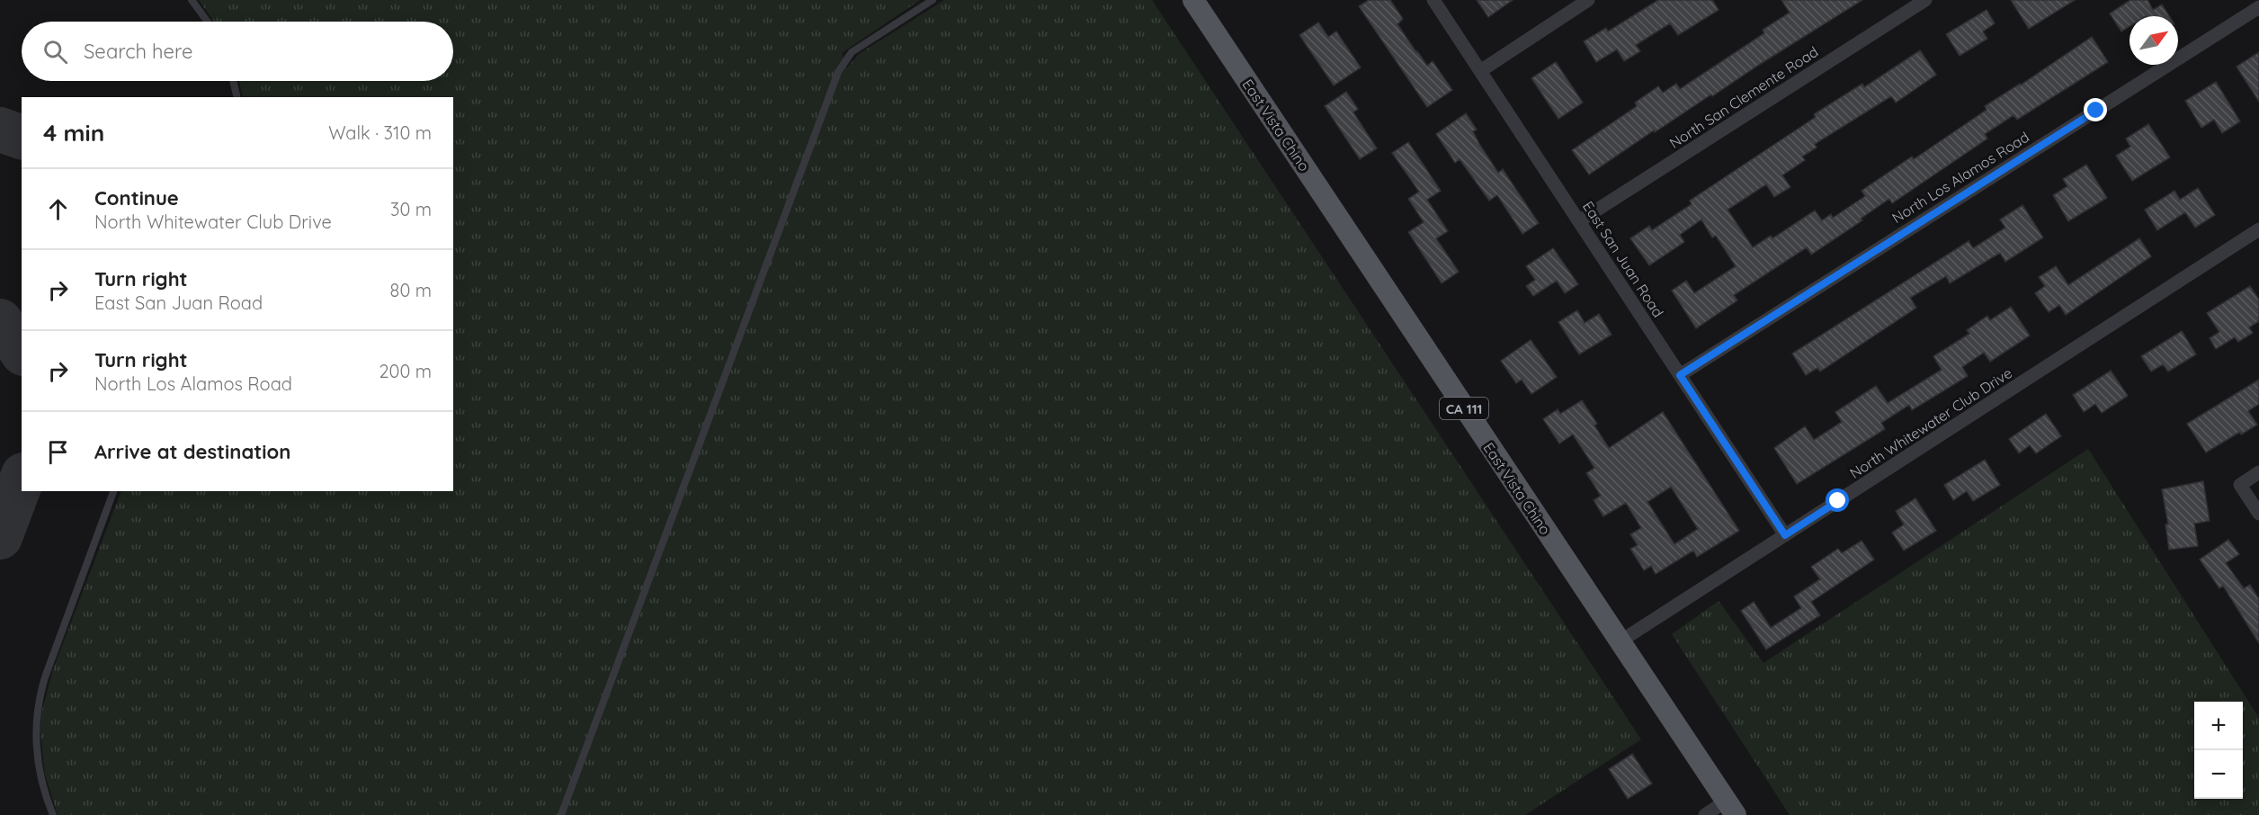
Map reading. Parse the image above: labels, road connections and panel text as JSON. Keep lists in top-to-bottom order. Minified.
{"streets":{"main road":["East Vista Chino","CA 111"],"street":["North San Clemente Road","North Los Alamos Road","East San Juan Road","North Whitewater Club Drive"]},"crossings":[["North San Clemente Road","East San Juan Road"],["East Vista Chino","North Whitewater Club Drive"],["North Los Alamos Road","East San Juan Road"],["East San Juan Road","North Whitewater Club Drive"]],"north":"top right","page":{"search":"Search here","heading":["4 min","Walk · 310 m"],"list":[["Continue","North Whitewater Club Drive","30 m"],["Turn right","East San Juan Road","80 m"],["Turn right","North Los Alamos Road","200 m"],"Arrive at destination"],"map_buttons":["+","−"]}}
